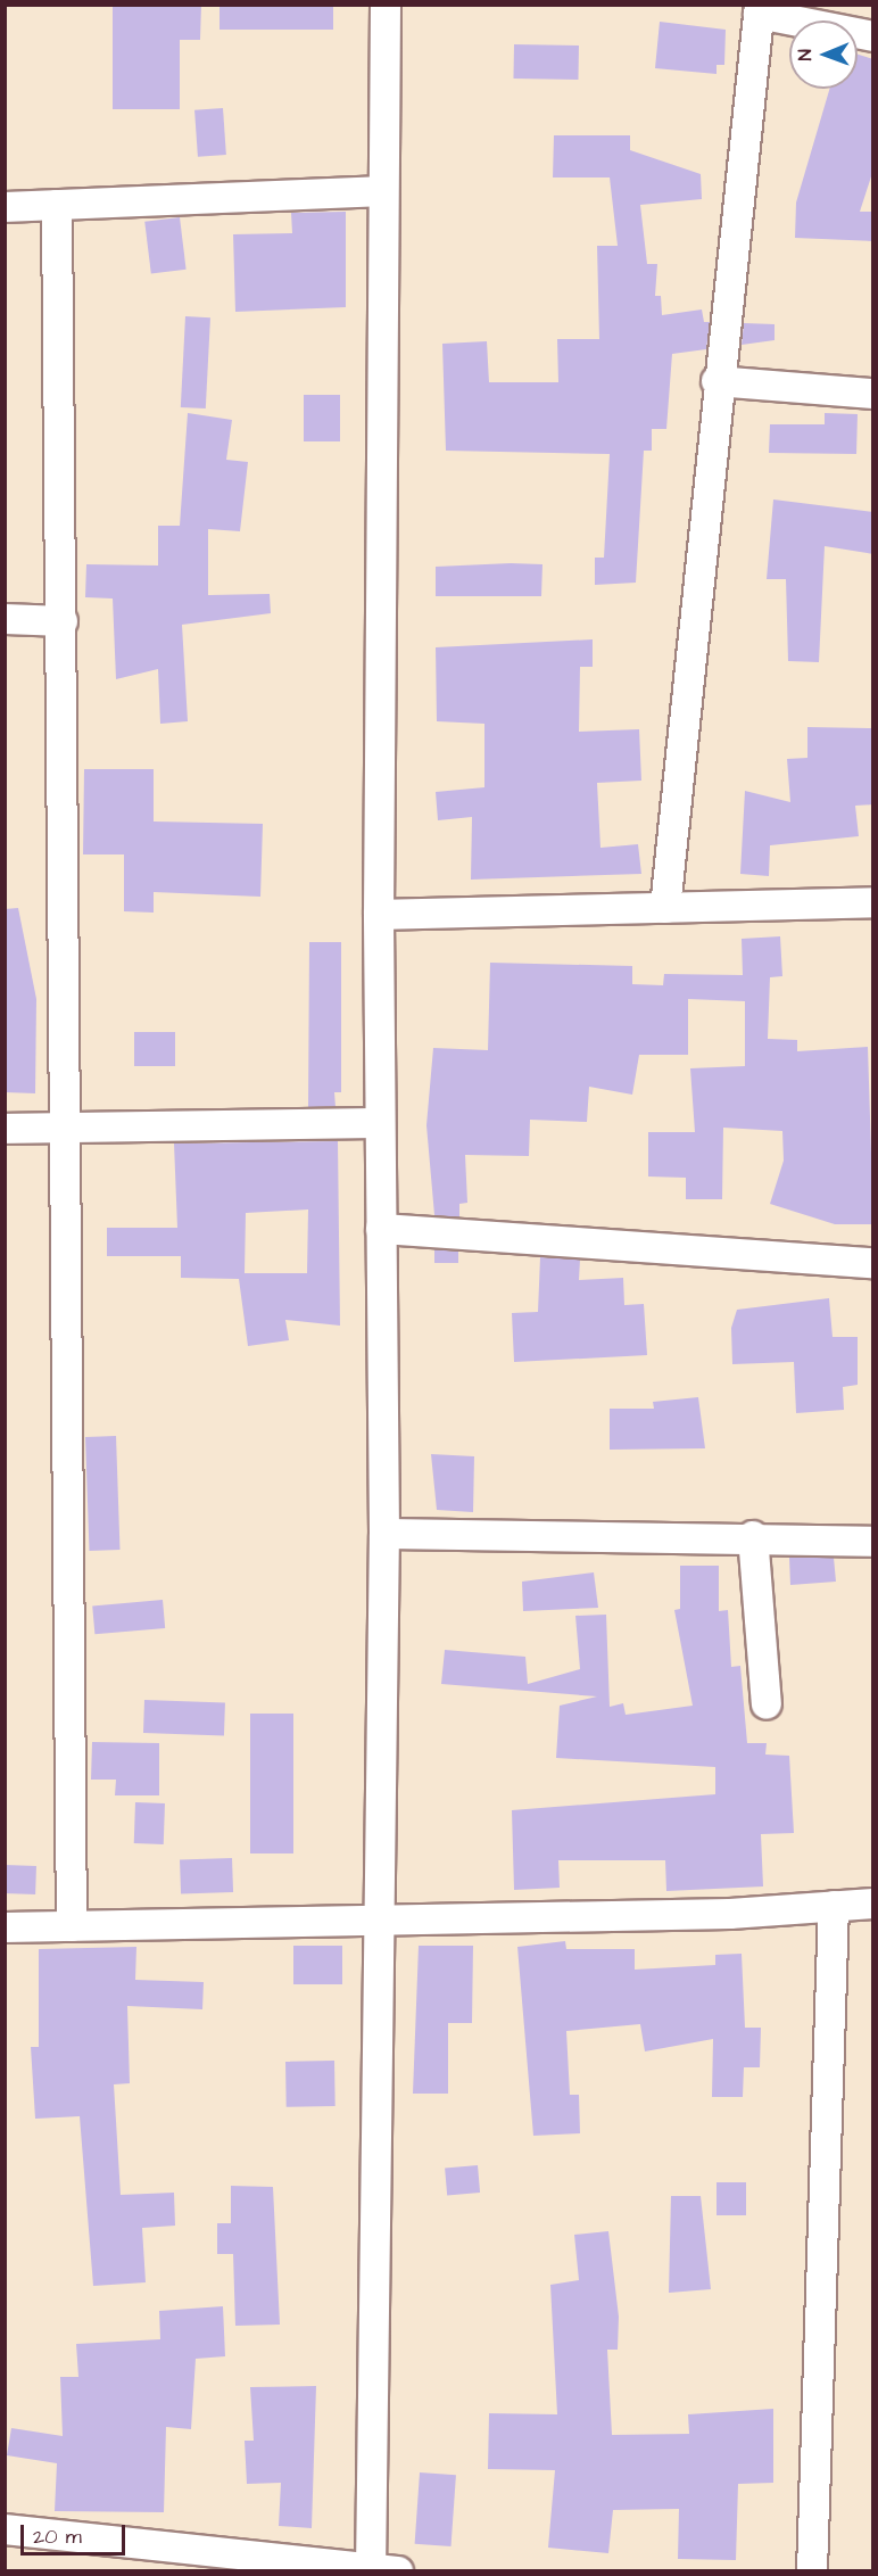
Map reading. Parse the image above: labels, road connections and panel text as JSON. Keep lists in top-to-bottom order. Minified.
{"scale_bar":"20 m","north":"left"}
